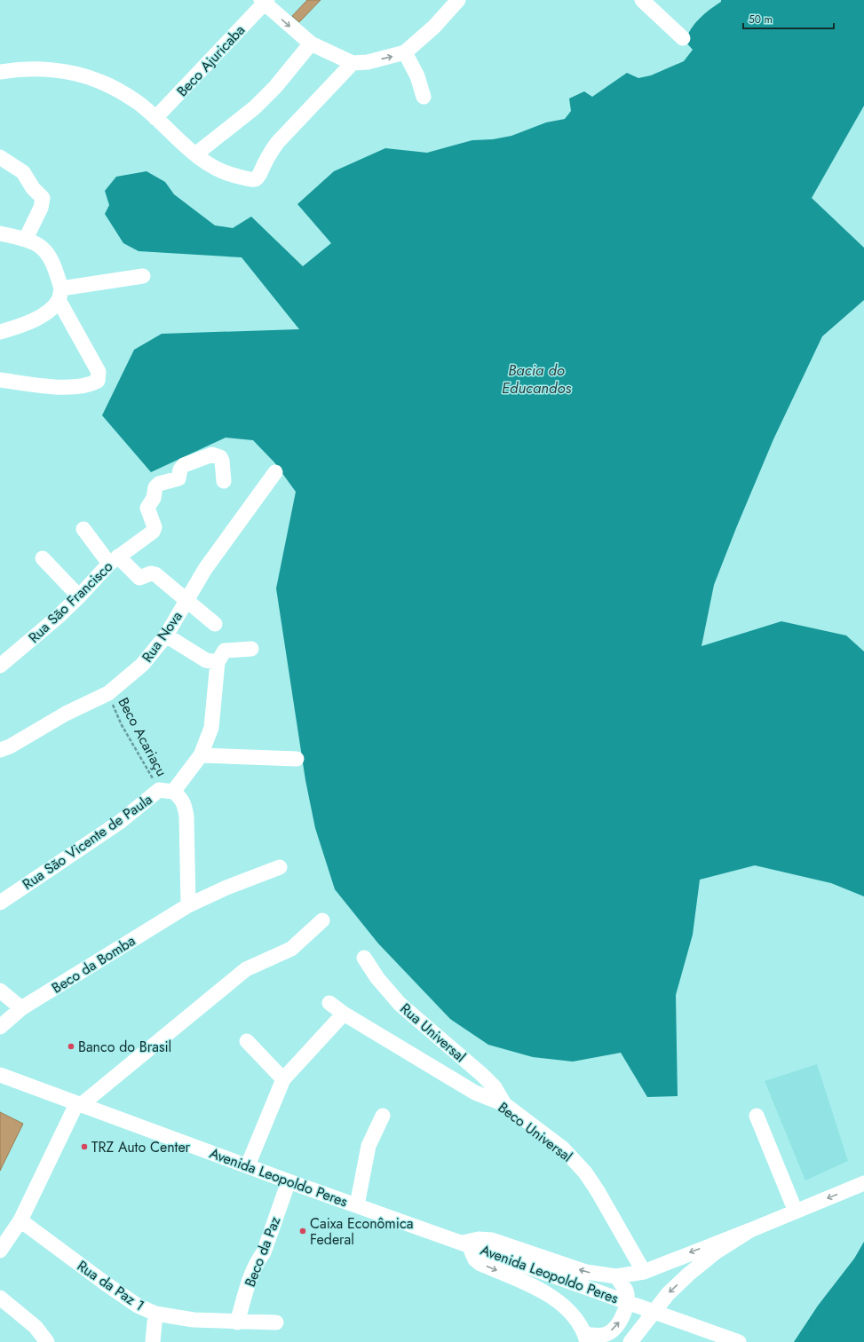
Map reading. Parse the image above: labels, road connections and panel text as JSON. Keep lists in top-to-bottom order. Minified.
{"streets":{"street":["Beco Ajuricaba","Rua São Francisco","Rua Nova","Rua São Vicente de Paula","Beco da Bomba","Rua Universal","Beco Universal","Avenida Leopoldo Peres","Beco da Paz","Rua da Paz 1"],"path":["Beco Acariaçu"]},"crossings":[["Rua Nova","Beco Acariaçu"],["Beco Acariaçu","Rua São Vicente de Paula"],["Rua Universal","Beco Universal"],["Avenida Leopoldo Peres","Beco da Paz"],["Beco da Paz","Rua da Paz 1"]],"water":["Bacia do Educandos"],"places":["Banco do Brasil","TRZ Auto Center","Caixa Econômica Federal"],"scale_bar":"50 m"}
